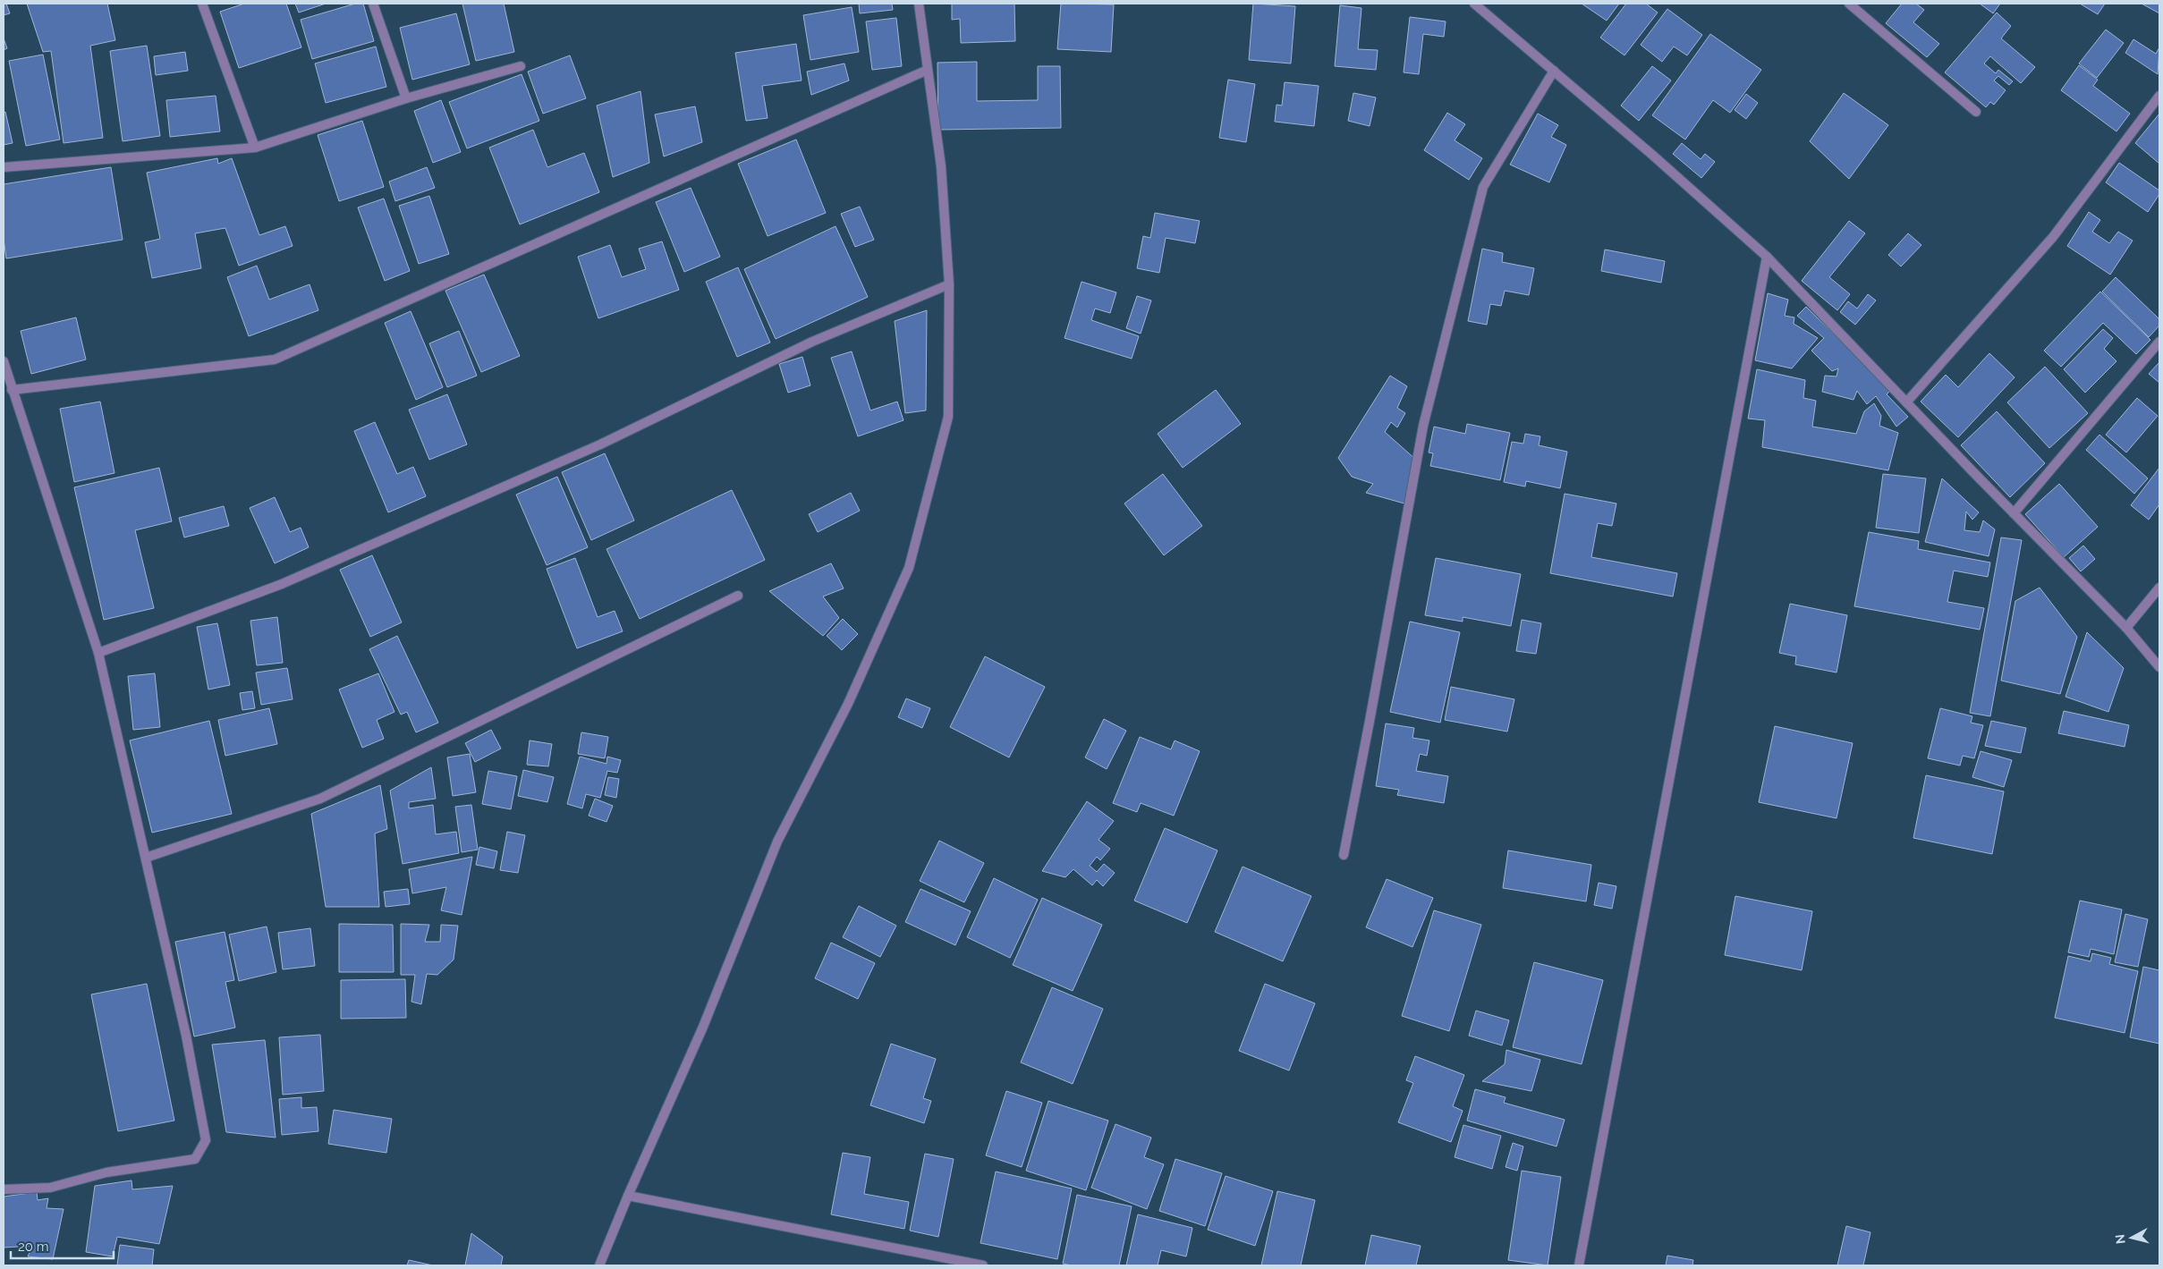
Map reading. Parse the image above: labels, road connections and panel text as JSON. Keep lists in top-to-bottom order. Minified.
{"scale_bar":"20 m","north":"left"}
